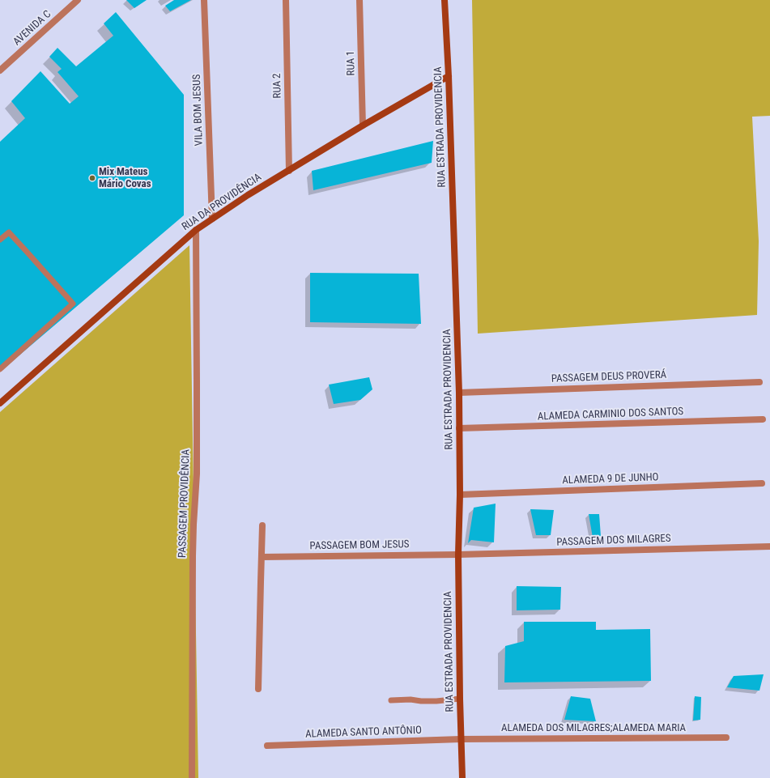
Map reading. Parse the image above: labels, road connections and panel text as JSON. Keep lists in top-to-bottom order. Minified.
{"streets":{"main road":["RUA ESTRADA PROVIDENCIA","RUA DA PROVIDÊNCIA"],"street":["AVENIDA C","RUA 1","RUA 2","VILA BOM JESUS","PASSAGEM DEUS PROVERÁ","ALAMEDA CARMINIO DOS SANTOS","ALAMEDA 9 DE JUNHO","PASSAGEM PROVIDÊNCIA","PASSAGEM DOS MILAGRES","PASSAGEM BOM JESUS","ALAMEDA DOS MILAGRES;ALAMEDA MARIA","ALAMEDA SANTO ANTÔNIO"]},"crossings":[["RUA 1","RUA DA PROVIDÊNCIA"],["RUA 2","RUA DA PROVIDÊNCIA"],["VILA BOM JESUS","RUA DA PROVIDÊNCIA"],["RUA ESTRADA PROVIDENCIA","RUA DA PROVIDÊNCIA"],["RUA ESTRADA PROVIDENCIA","PASSAGEM DEUS PROVERÁ"],["RUA ESTRADA PROVIDENCIA","ALAMEDA CARMINIO DOS SANTOS"],["RUA ESTRADA PROVIDENCIA","ALAMEDA 9 DE JUNHO"],["RUA ESTRADA PROVIDENCIA","PASSAGEM DOS MILAGRES"],["RUA ESTRADA PROVIDENCIA","PASSAGEM BOM JESUS"],["RUA ESTRADA PROVIDENCIA","ALAMEDA DOS MILAGRES;ALAMEDA MARIA"],["RUA ESTRADA PROVIDENCIA","ALAMEDA SANTO ANTÔNIO"],["RUA DA PROVIDÊNCIA","PASSAGEM PROVIDÊNCIA"],["PASSAGEM DOS MILAGRES","PASSAGEM BOM JESUS"],["ALAMEDA DOS MILAGRES;ALAMEDA MARIA","ALAMEDA SANTO ANTÔNIO"]],"places":["Mix Mateus Mário Covas"]}
